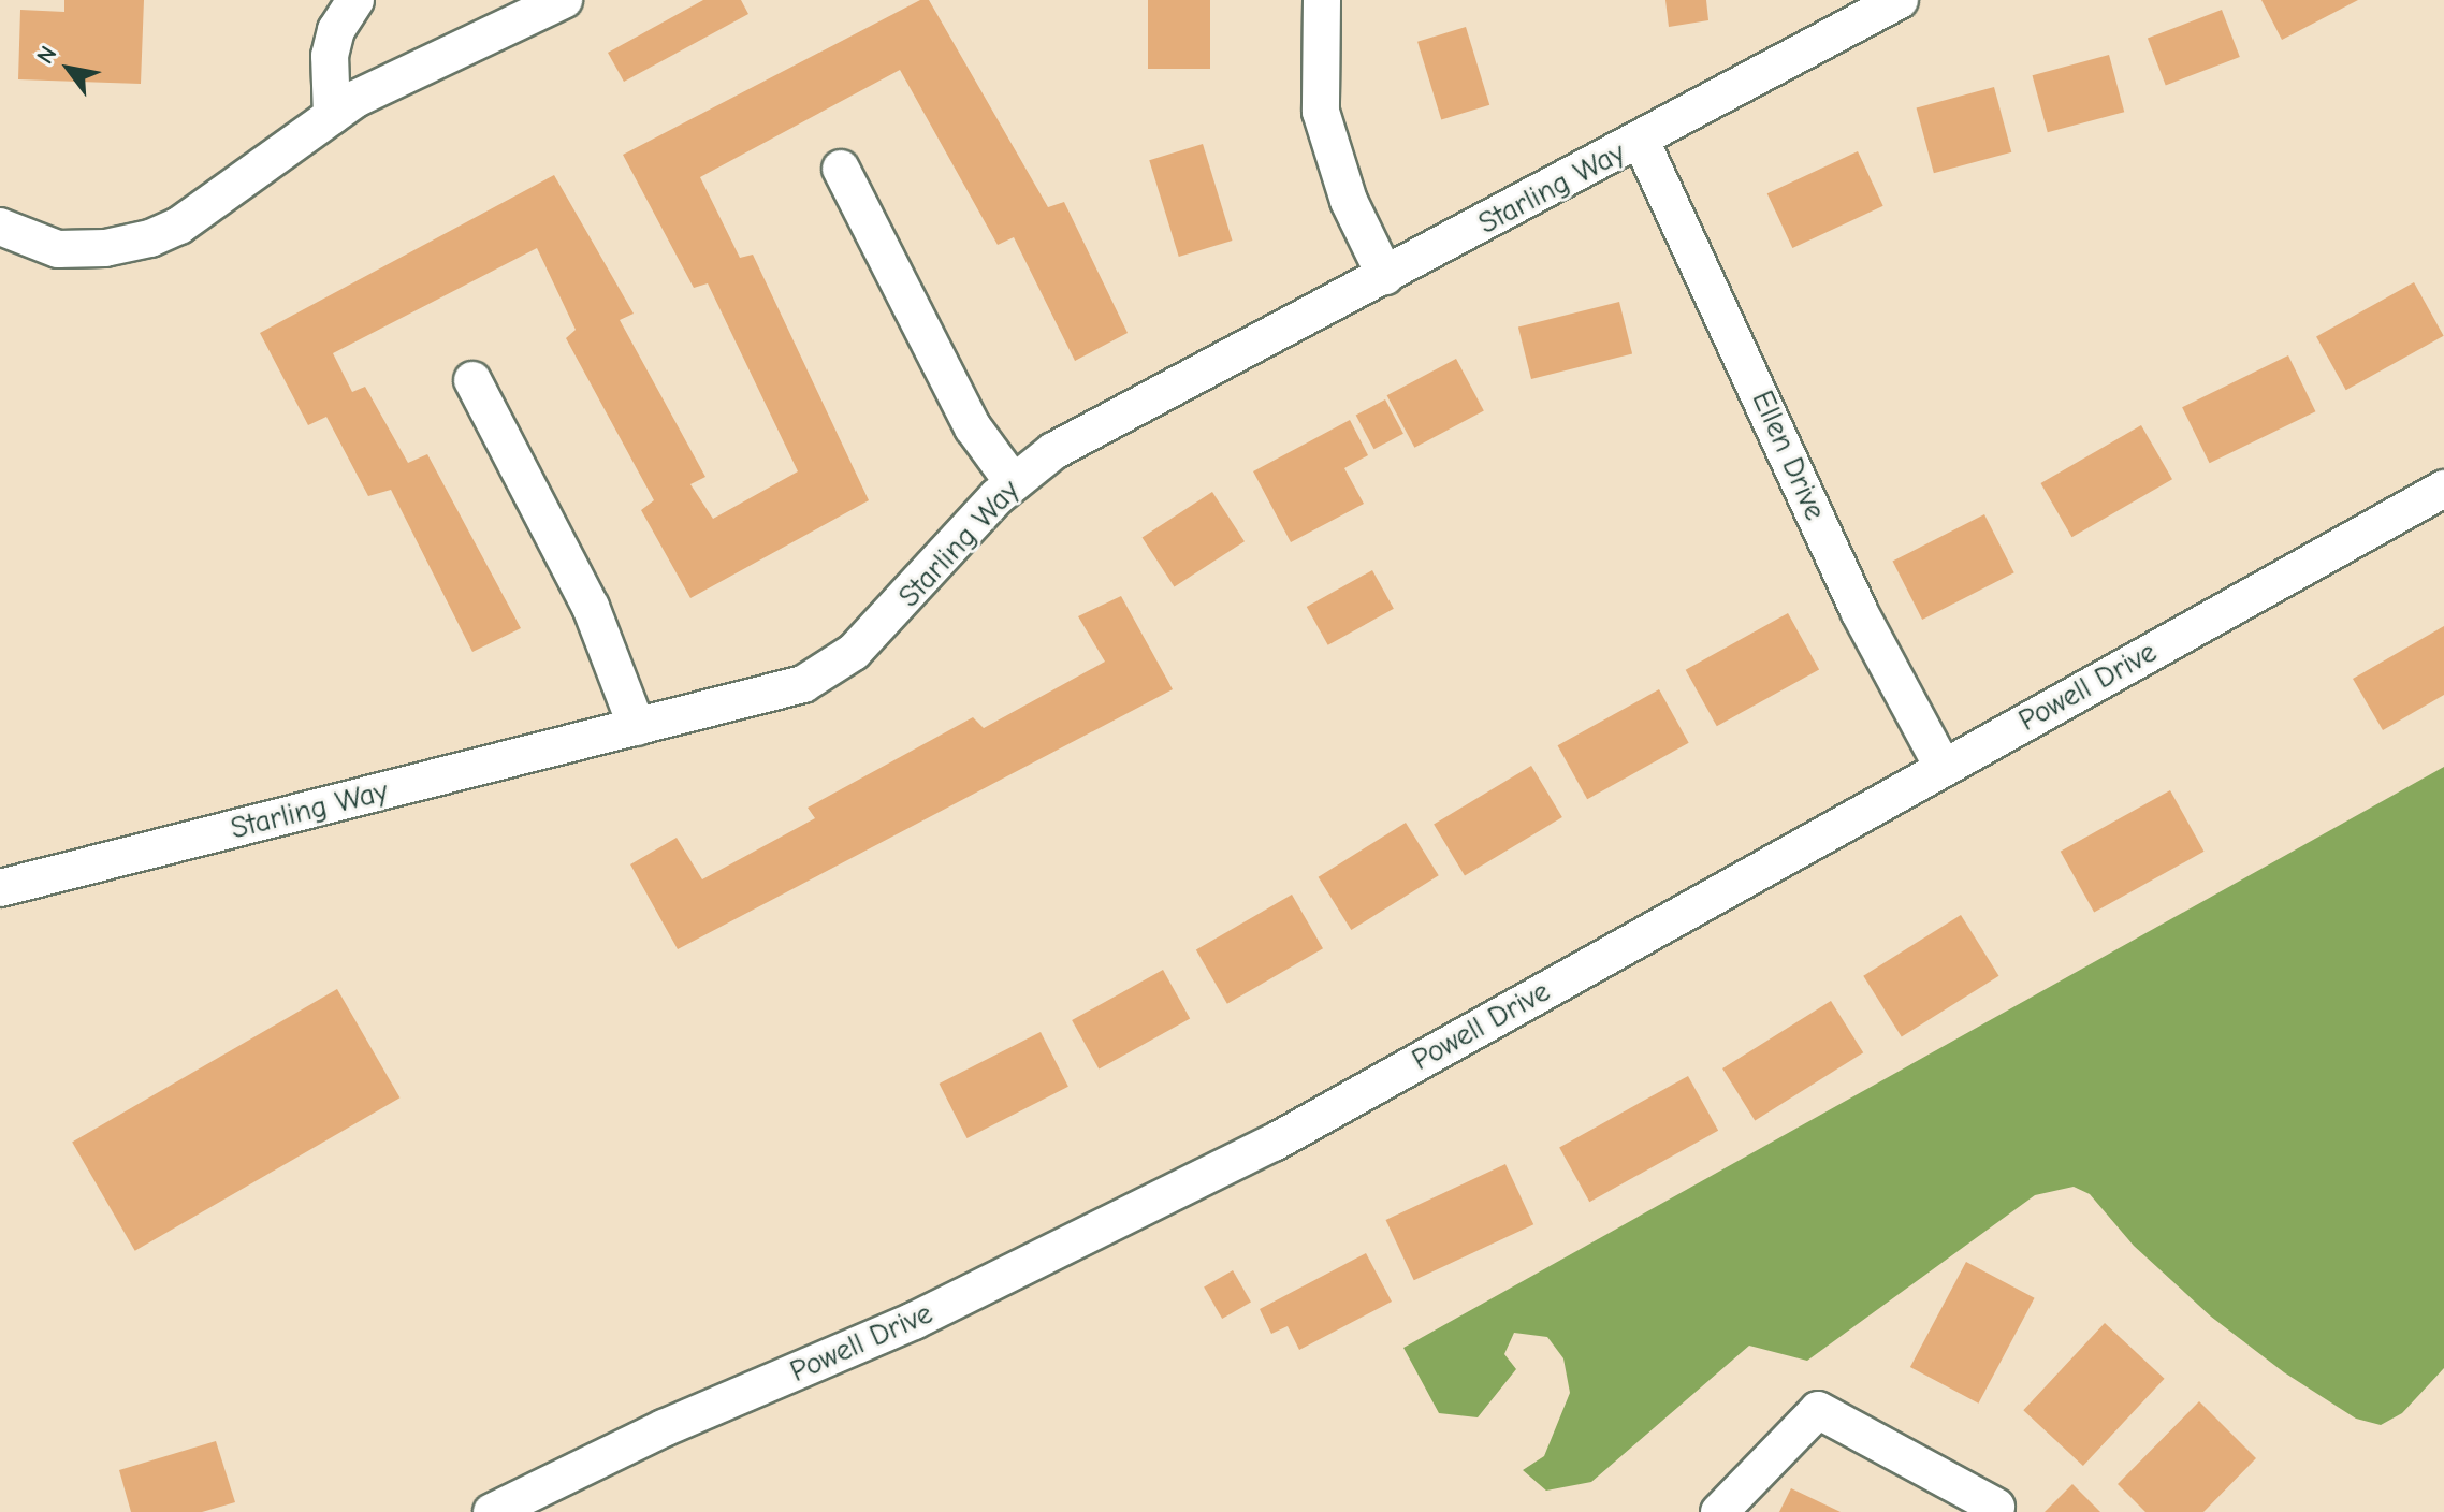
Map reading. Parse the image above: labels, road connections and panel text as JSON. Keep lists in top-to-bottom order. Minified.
{"streets":{"street":["Starling Way","Ellen Drive","Powell Drive"]},"crossings":[["Starling Way","Ellen Drive"],["Ellen Drive","Powell Drive"]],"north":"top left"}
